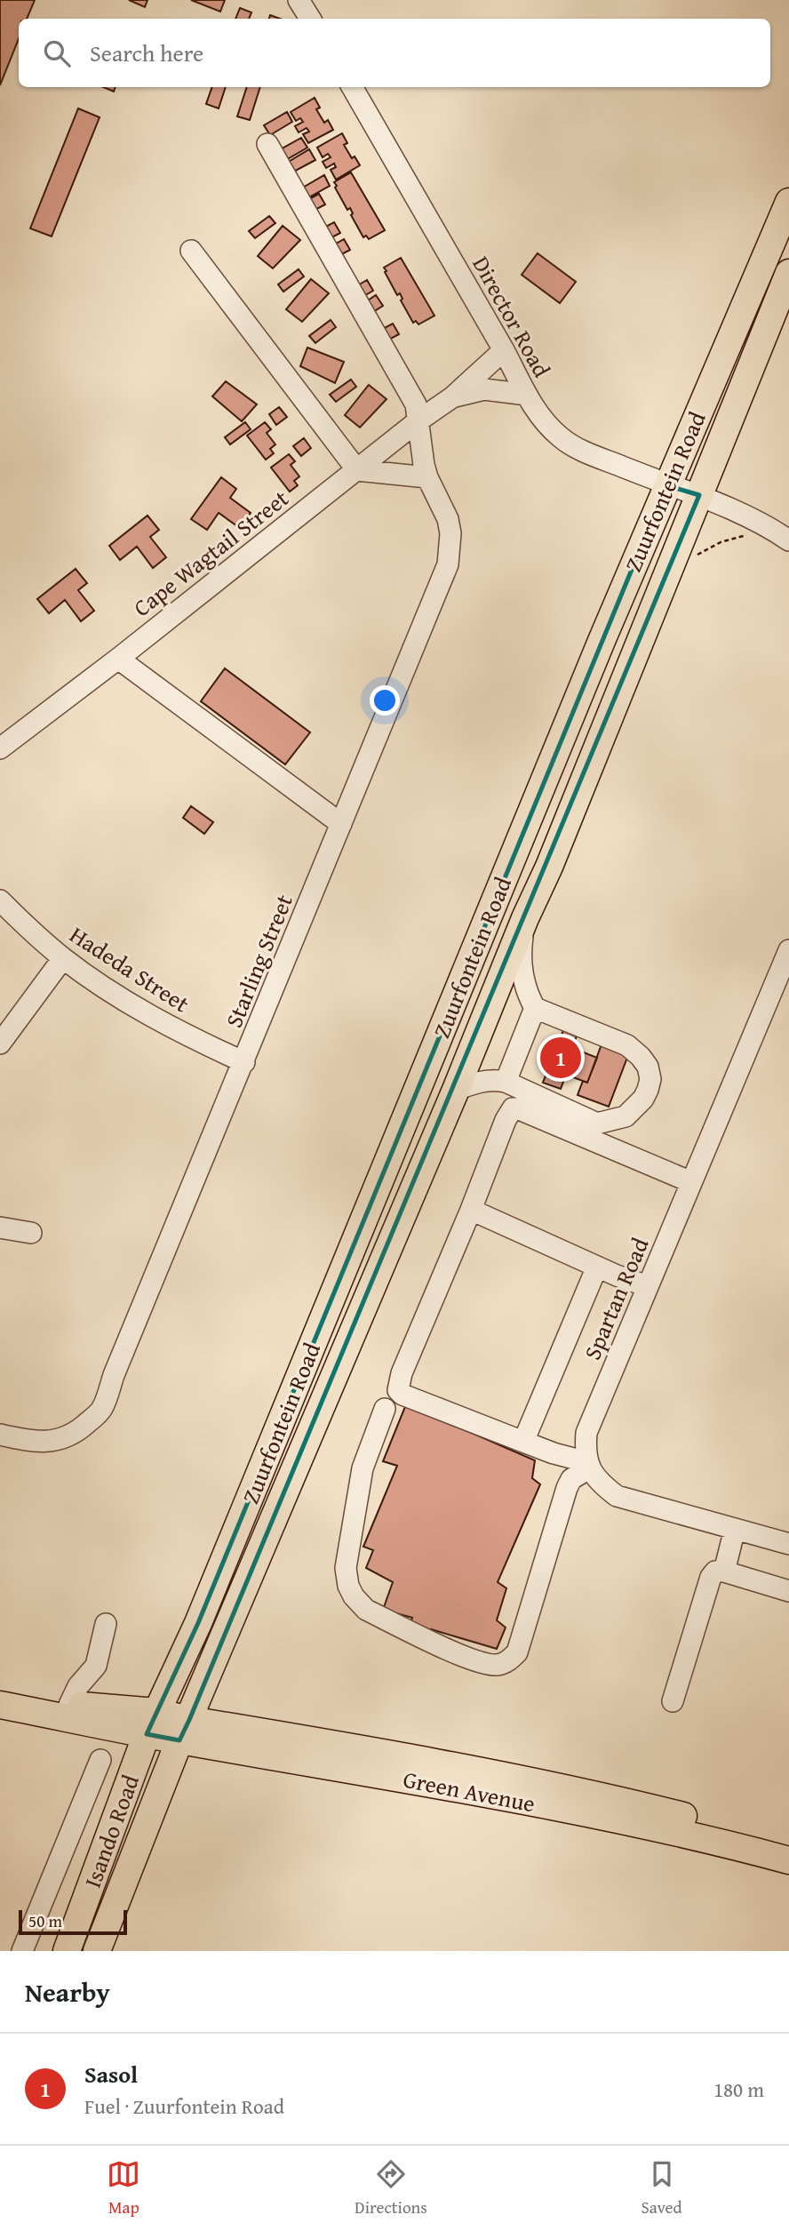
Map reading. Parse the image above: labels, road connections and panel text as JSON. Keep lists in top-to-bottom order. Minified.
{"streets":{"main road":["Zuurfontein Road","Green Avenue","Isando Road"],"street":["Director Road","Cape Wagtail Street","Starling Street","Hadeda Street","Spartan Road"]},"crossings":[["Director Road","Zuurfontein Road"],["Zuurfontein Road","Green Avenue"],["Zuurfontein Road","Isando Road"],["Cape Wagtail Street","Starling Street"],["Starling Street","Hadeda Street"],["Green Avenue","Isando Road"]],"scale_bar":"50 m","page":{"search":"Search here","pins":"1","scale":"50 m","heading":"Nearby","list":[{"mark":"1","name":"Sasol","note":"Fuel · Zuurfontein Road","value":"180 m"}],"nav":["Map","Directions","Saved"]}}
